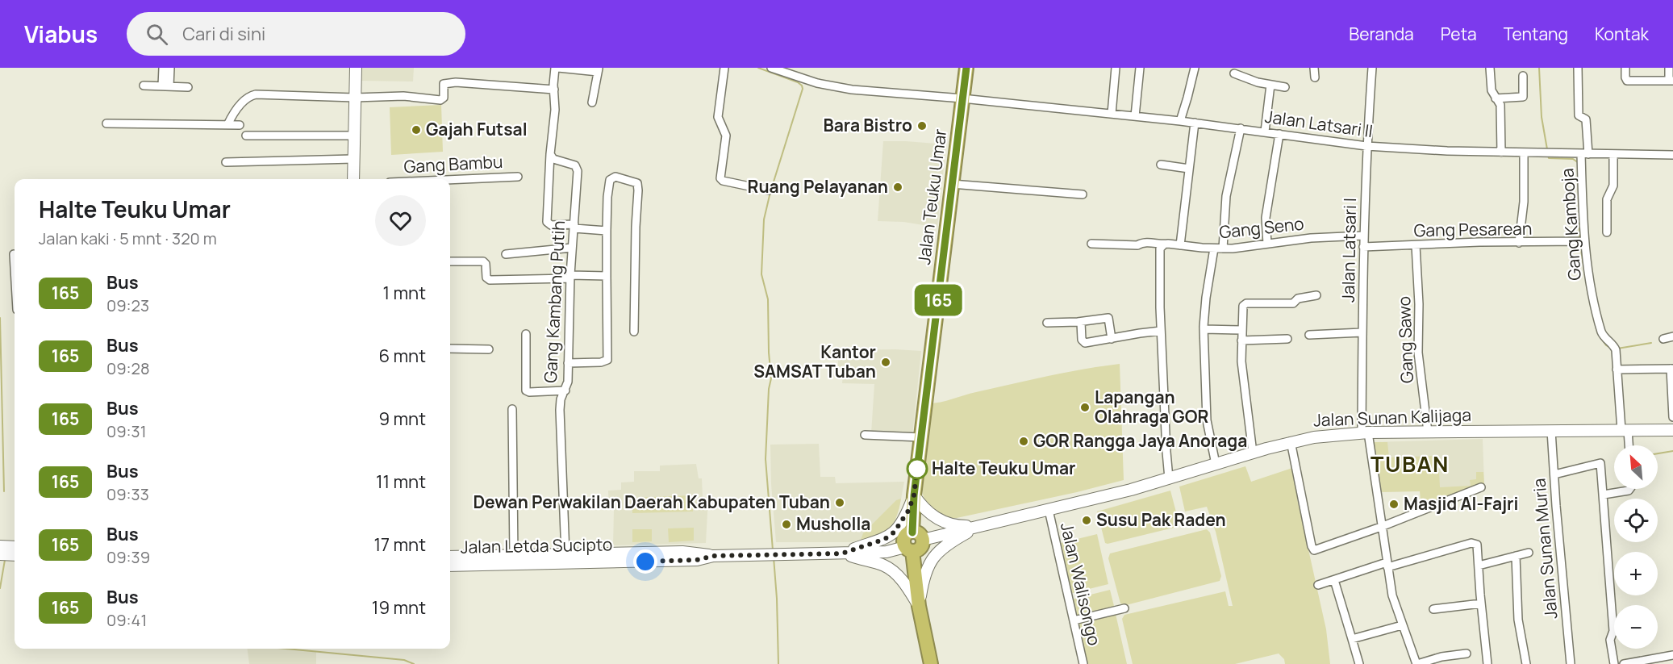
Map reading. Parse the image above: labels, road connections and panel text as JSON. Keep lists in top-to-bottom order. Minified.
{"streets":{"highway":["Jalan Teuku Umar"],"main road":["Jalan Sunan Kalijaga","Jalan Letda Sucipto"],"street":["Jalan Latsari II","Gang Bambu","Gang Kamboja","Gang Seno","Gang Pesarean","Jalan Latsari I","Gang Kambang Putih","Gang Sawo","Jalan Sunan Muria","Jalan Walisongo"]},"crossings":[["Jalan Latsari II","Jalan Teuku Umar"],["Jalan Latsari II","Gang Kamboja"],["Jalan Latsari II","Jalan Latsari I"],["Jalan Teuku Umar","Jalan Sunan Kalijaga"],["Gang Kamboja","Gang Pesarean"],["Gang Kamboja","Jalan Sunan Kalijaga"],["Gang Seno","Jalan Latsari I"],["Gang Pesarean","Jalan Latsari I"],["Gang Pesarean","Gang Sawo"],["Jalan Latsari I","Jalan Sunan Kalijaga"],["Gang Kambang Putih","Jalan Letda Sucipto"],["Gang Sawo","Jalan Sunan Kalijaga"],["Jalan Sunan Kalijaga","Jalan Sunan Muria"],["Jalan Sunan Kalijaga","Jalan Walisongo"]],"districts":["TUBAN"],"places":["Bara Bistro","Gajah Futsal","Ruang Pelayanan","Kantor SAMSAT Tuban","Lapangan Olahraga GOR","GOR Rangga Jaya Anoraga","Halte Teuku Umar","Dewan Perwakilan Daerah Kabupaten Tuban","Masjid Al-Fajri","Susu Pak Raden","Musholla"],"lines":["bus line 165"],"north":"top left","page":{"header":"Viabus","search":"Cari di sini","nav":["Beranda","Peta","Tentang","Kontak"],"on_map":"165","heading":["Halte Teuku Umar","Jalan kaki · 5 mnt · 320 m"],"list":[{"mark":"165","name":"Bus","note":"09:23","value":"1 mnt"},{"mark":"165","name":"Bus","note":"09:28","value":"6 mnt"},{"mark":"165","name":"Bus","note":"09:31","value":"9 mnt"},{"mark":"165","name":"Bus","note":"09:33","value":"11 mnt"},{"mark":"165","name":"Bus","note":"09:39","value":"17 mnt"},{"mark":"165","name":"Bus","note":"09:41","value":"19 mnt"}],"map_buttons":["+","−"]}}
